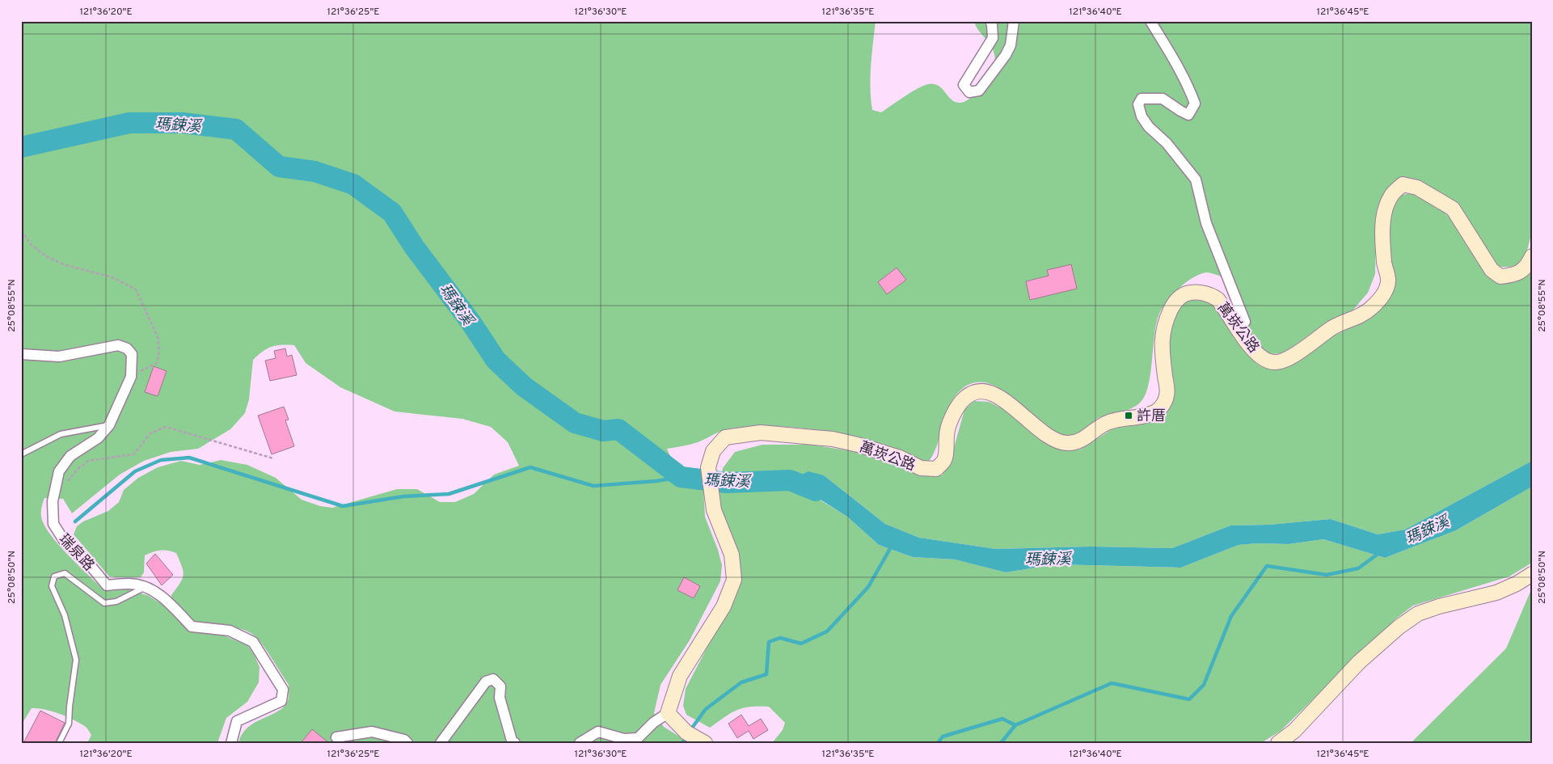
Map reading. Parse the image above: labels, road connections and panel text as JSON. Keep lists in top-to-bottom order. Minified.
{"streets":{"street":["萬崁公路","瑞泉路"]},"water":["瑪鋉溪"],"places":{"transit":["許厝"]},"coordinates":["121°36'20\"E","121°36'25\"E","121°36'30\"E","121°36'35\"E","121°36'40\"E","121°36'45\"E","25°08'55\"N","25°08'50\"N"]}
